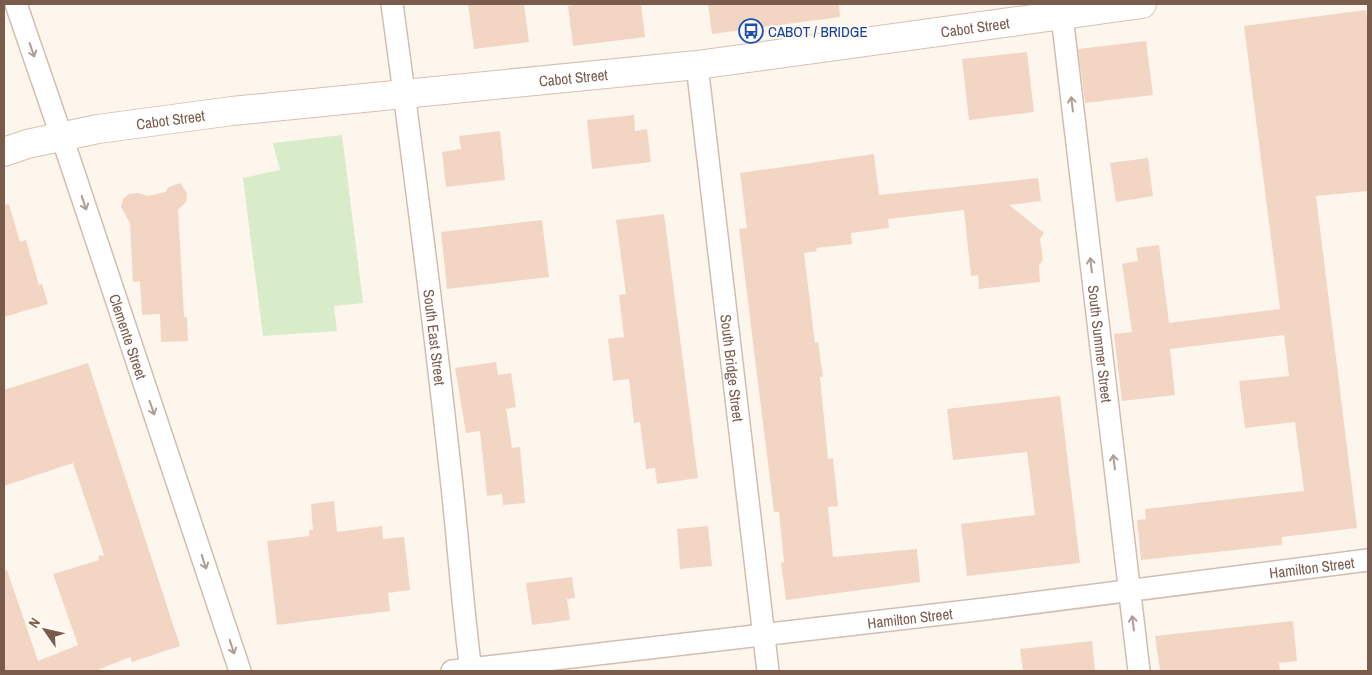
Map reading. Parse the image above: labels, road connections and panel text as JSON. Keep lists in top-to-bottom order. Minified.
{"streets":{"main road":["Cabot Street"],"street":["Clemente Street","South East Street","South Summer Street","South Bridge Street","Hamilton Street"]},"crossings":[["Cabot Street","Clemente Street"],["Cabot Street","South East Street"],["Cabot Street","South Summer Street"],["Cabot Street","South Bridge Street"],["South East Street","Hamilton Street"],["South Summer Street","Hamilton Street"],["South Bridge Street","Hamilton Street"]],"one_way":["Clemente Street","South Summer Street"],"places":{"bus stop":["CABOT / BRIDGE"]},"north":"top left"}
